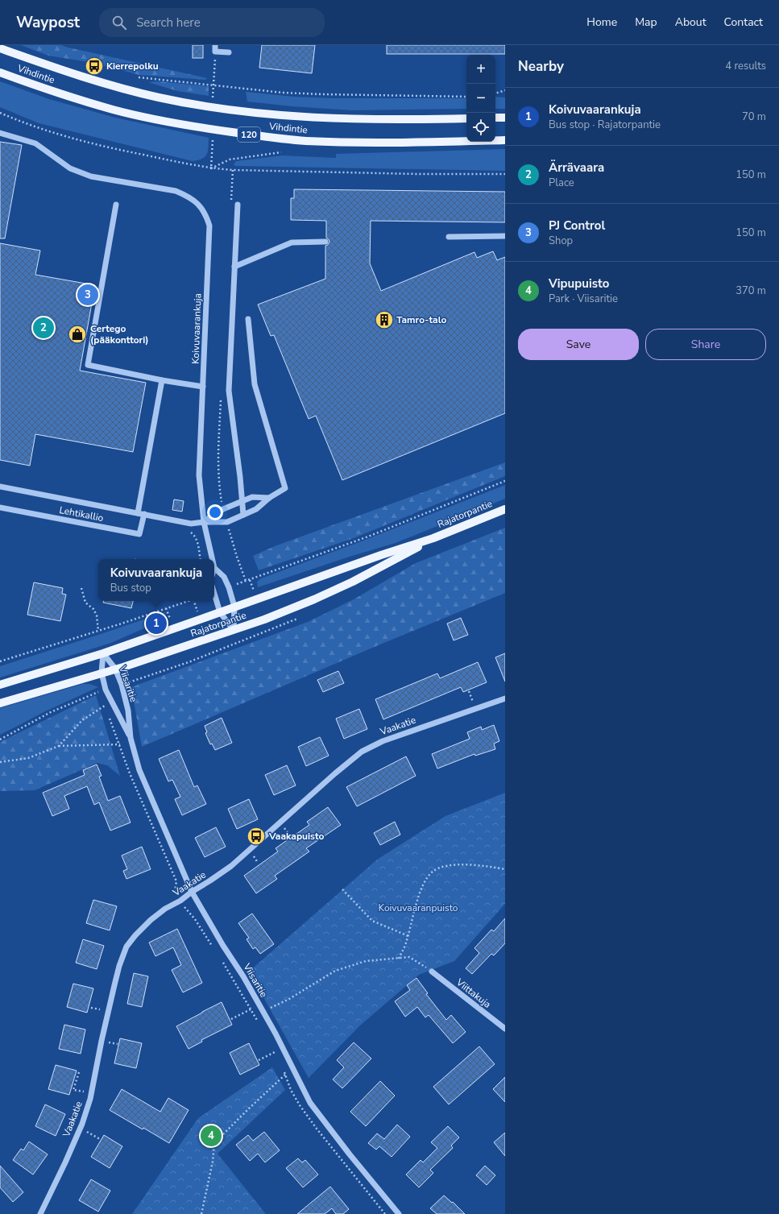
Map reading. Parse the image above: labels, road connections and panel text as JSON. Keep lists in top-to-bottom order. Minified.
{"streets":{"main road":["Vihdintie","120","Rajatorpantie"],"street":["Koivuvaarankuja","Lehtikallio","Viisaritie","Vaakatie","Viittakuja"]},"crossings":[["Rajatorpantie","Viisaritie"],["Viisaritie","Vaakatie"]],"parks":["Koivuvaaranpuisto"],"places":{"bus stop":["Kierrepolku","Vaakapuisto"],"building":["Tamro-talo"],"shop":["Certego (pääkonttori)"]},"page":{"header":"Waypost","search":"Search here","nav":["Home","Map","About","Contact"],"heading":["Nearby","4 results"],"map_buttons":["+","−"],"list":[{"mark":"1","name":"Koivuvaarankuja","note":"Bus stop · Rajatorpantie","value":"70 m"},{"mark":"2","name":"Ärrävaara","note":"Place","value":"150 m"},{"mark":"3","name":"PJ Control","note":"Shop","value":"150 m"},{"mark":"4","name":"Vipupuisto","note":"Park · Viisaritie","value":"370 m"}],"pins":["3","2","1","4"],"buttons":["Save","Share"],"popup":["Koivuvaarankuja","Bus stop"]}}
